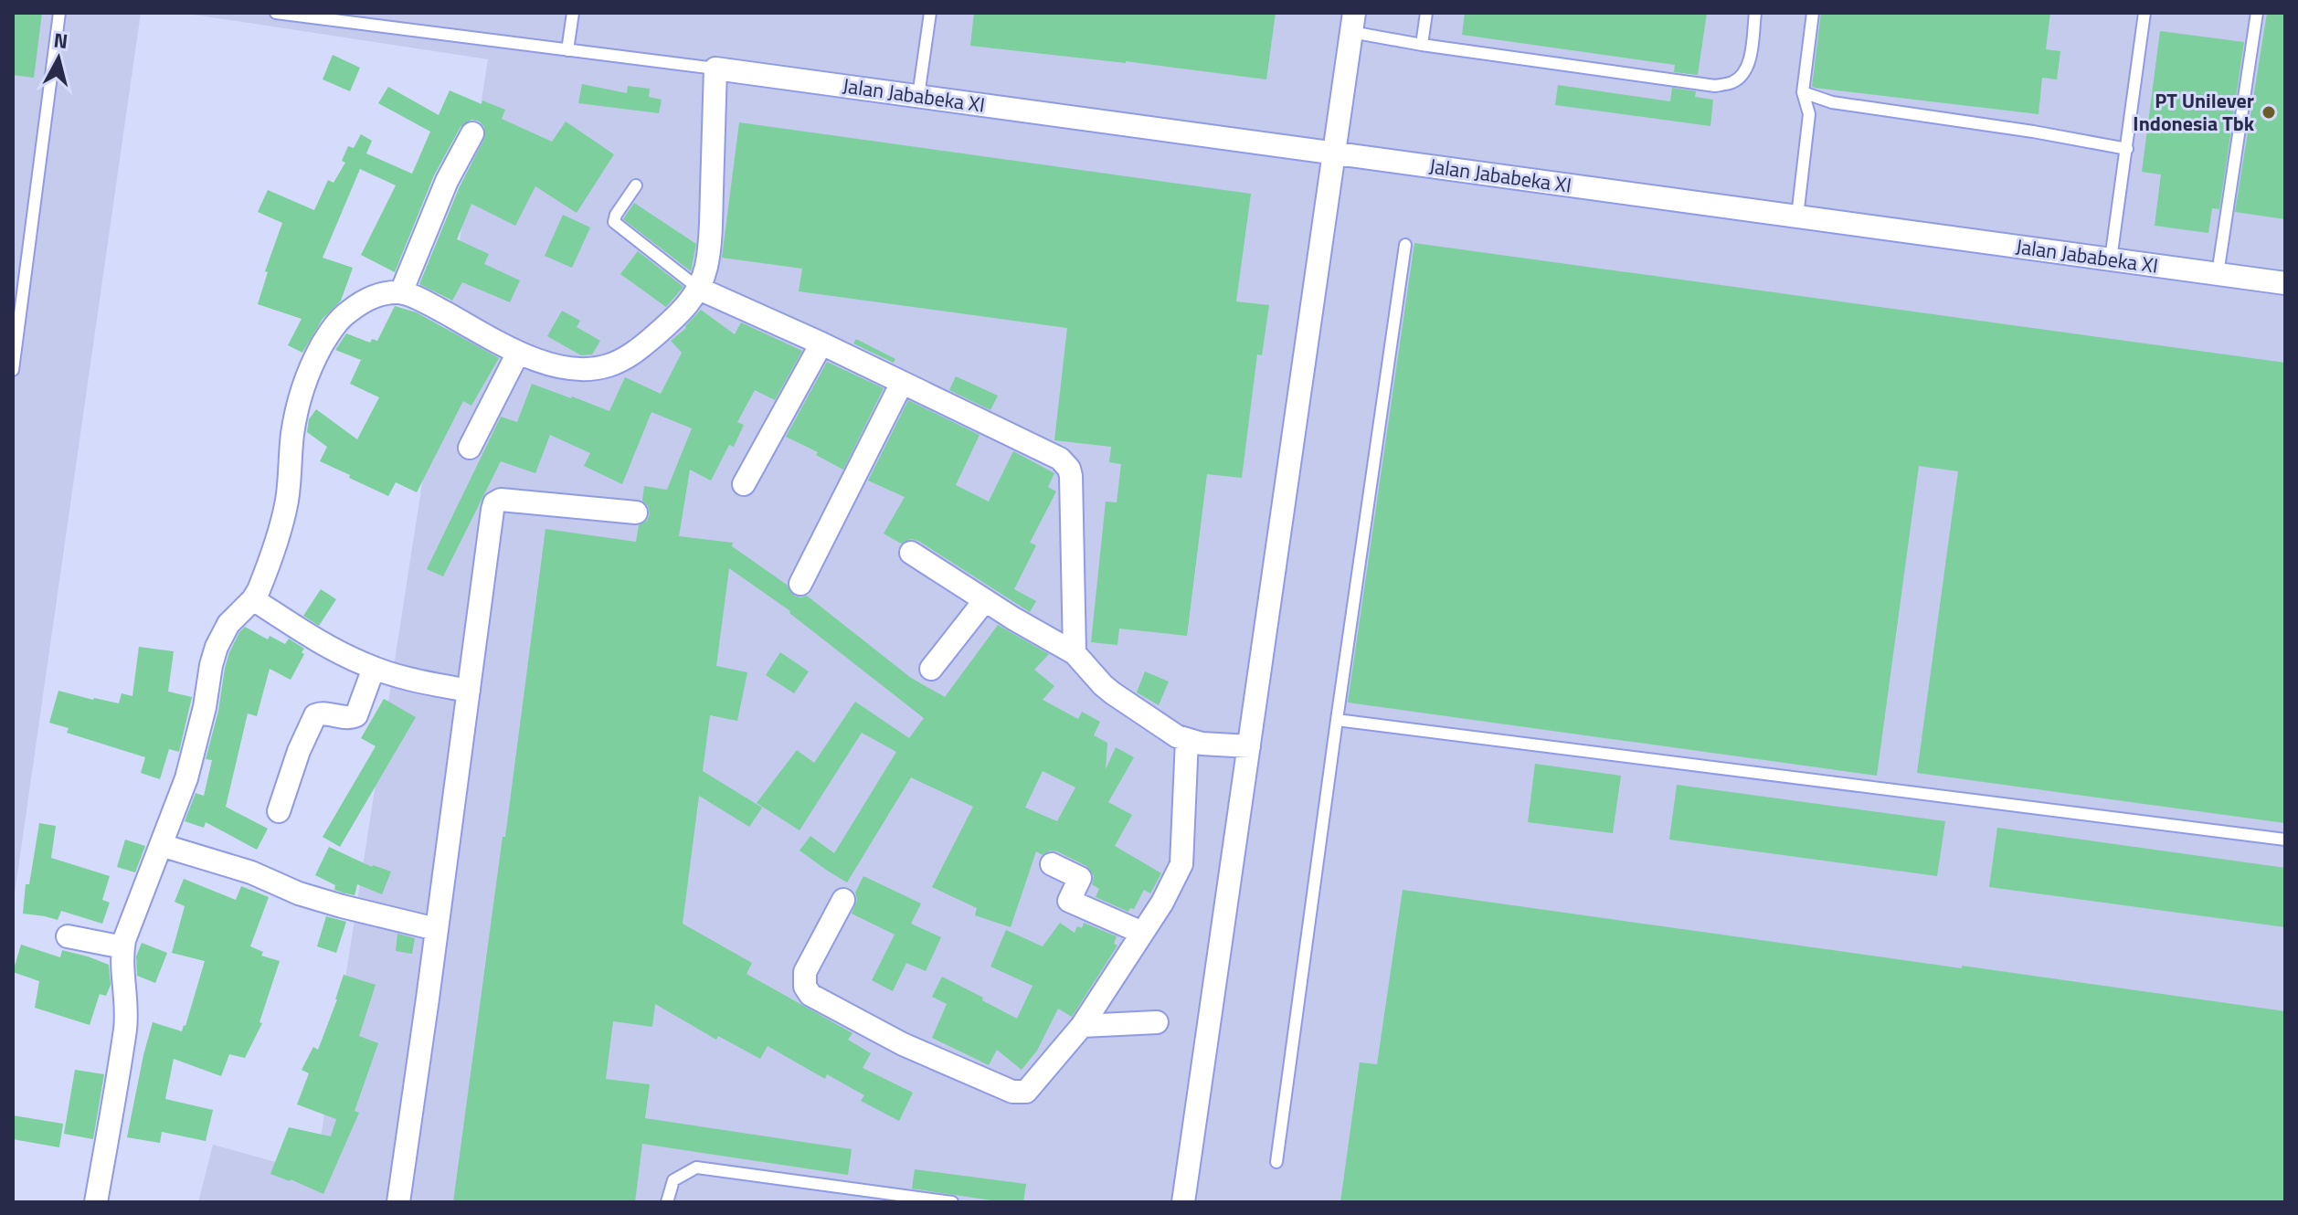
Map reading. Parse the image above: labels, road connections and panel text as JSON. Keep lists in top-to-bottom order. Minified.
{"streets":{"street":["Jalan Jababeka XI"]},"places":["PT Unilever Indonesia Tbk"],"north":"top"}
